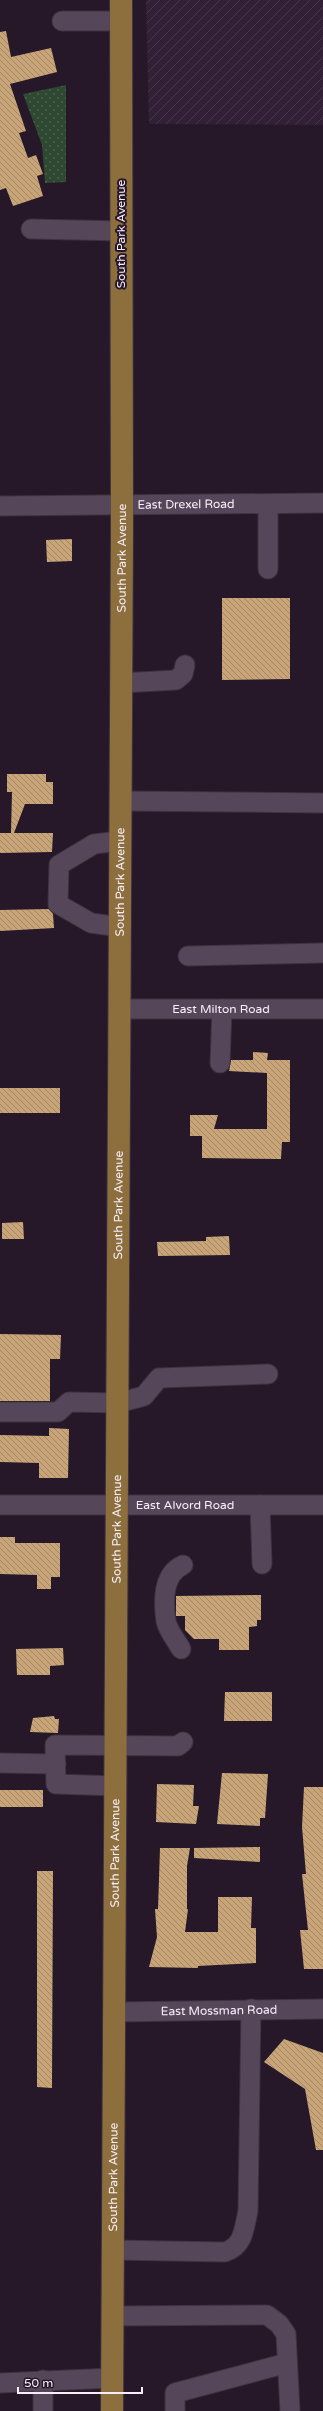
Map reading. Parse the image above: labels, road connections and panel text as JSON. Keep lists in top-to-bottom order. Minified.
{"streets":{"main road":["South Park Avenue"],"street":["East Drexel Road","East Milton Road","East Alvord Road","East Mossman Road"]},"crossings":[["South Park Avenue","East Drexel Road"],["South Park Avenue","East Milton Road"],["South Park Avenue","East Alvord Road"],["South Park Avenue","East Mossman Road"]],"scale_bar":"50 m"}
